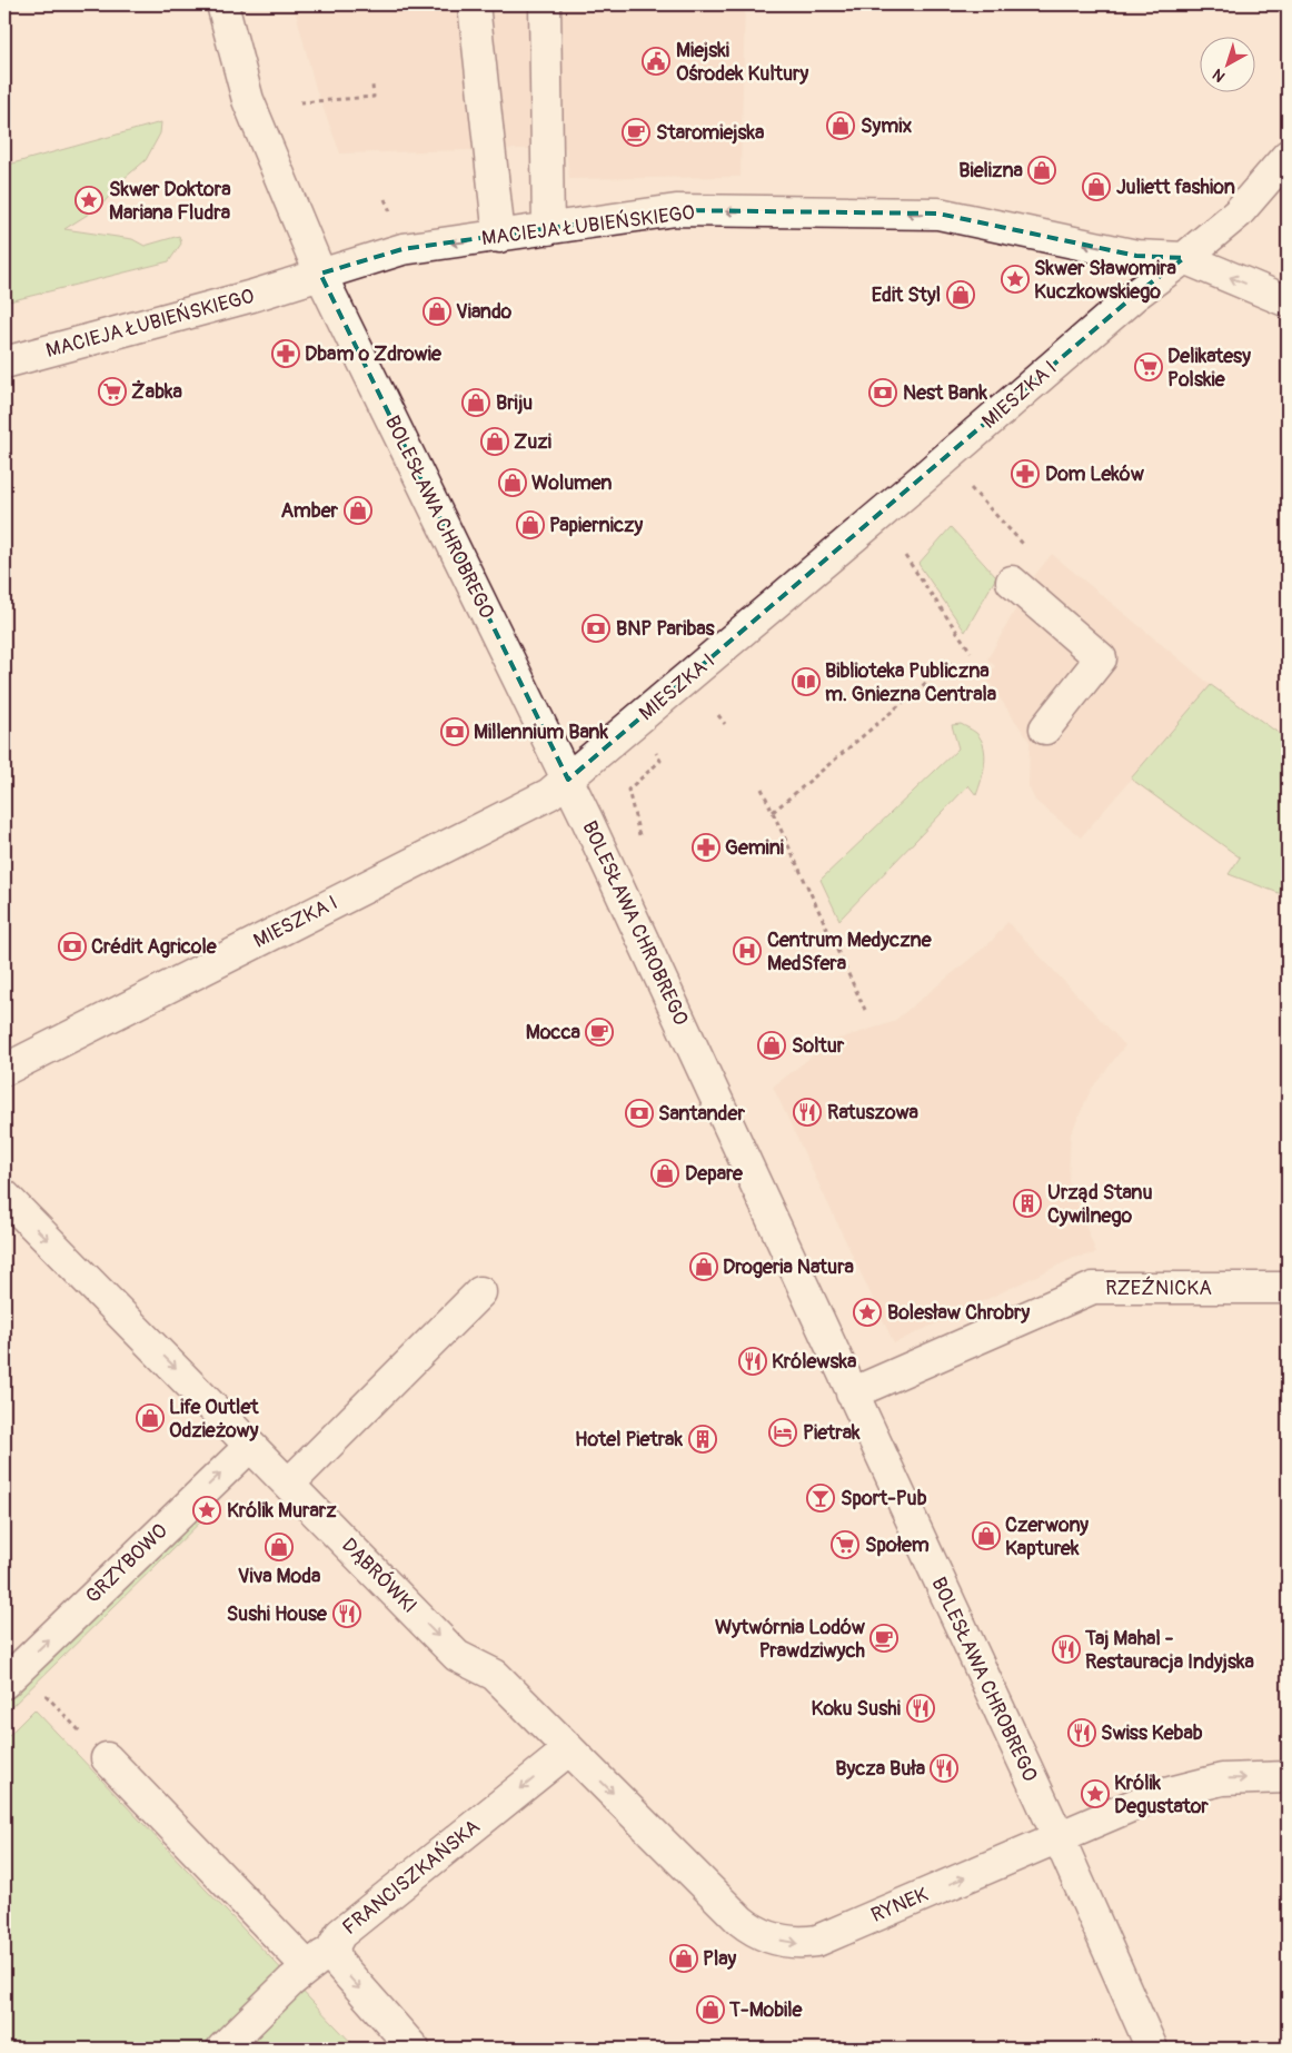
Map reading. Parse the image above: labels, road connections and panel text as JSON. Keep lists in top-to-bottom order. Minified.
{"streets":{"street":["MACIEJA ŁUBIEŃSKIEGO","MIESZKA I","BOLESŁAWA CHROBREGO","RZEŹNICKA","GRZYBOWO","DĄBRÓWKI","FRANCISZKAŃSKA","RYNEK"]},"crossings":[["MACIEJA ŁUBIEŃSKIEGO","MIESZKA I"],["MACIEJA ŁUBIEŃSKIEGO","BOLESŁAWA CHROBREGO"],["MIESZKA I","BOLESŁAWA CHROBREGO"],["BOLESŁAWA CHROBREGO","RZEŹNICKA"],["BOLESŁAWA CHROBREGO","RYNEK"],["GRZYBOWO","DĄBRÓWKI"],["DĄBRÓWKI","FRANCISZKAŃSKA"],["DĄBRÓWKI","RYNEK"]],"one_way":["MACIEJA ŁUBIEŃSKIEGO","GRZYBOWO","DĄBRÓWKI","RYNEK"],"places":{"public building":["Miejski Ośrodek Kultury"],"shop":["Symix","Bielizna","Juliett fashion","Edit Styl","Viando","Briju","Zuzi","Wolumen","Amber","Papierniczy","Soltur","Depare","Drogeria Natura","Life Outlet Odzieżowy","Czerwony Kapturek","Viva Moda","Play","T-Mobile"],"cafe":["Staromiejska","Mocca","Wytwórnia Lodów Prawdziwych"],"place":["Skwer Doktora Mariana Fludra","Skwer Sławomira Kuczkowskiego","Bolesław Chrobry","Królik Murarz","Królik Degustator"],"pharmacy":["Dbam o Zdrowie","Dom Leków","Gemini"],"supermarket":["Delikatesy Polskie","Żabka","Społem"],"bank":["Nest Bank","BNP Paribas","Millennium Bank","Crédit Agricole","Santander"],"library":["Biblioteka Publiczna m. Gniezna Centrala"],"hospital":["Centrum Medyczne MedSfera"],"restaurant":["Ratuszowa","Królewska","Sushi House","Taj Mahal - Restauracja Indyjska","Koku Sushi","Swiss Kebab","Bycza Buła"],"building":["Urząd Stanu Cywilnego","Hotel Pietrak"],"hotel":["Pietrak"],"bar":["Sport-Pub"]},"north":"bottom left"}
